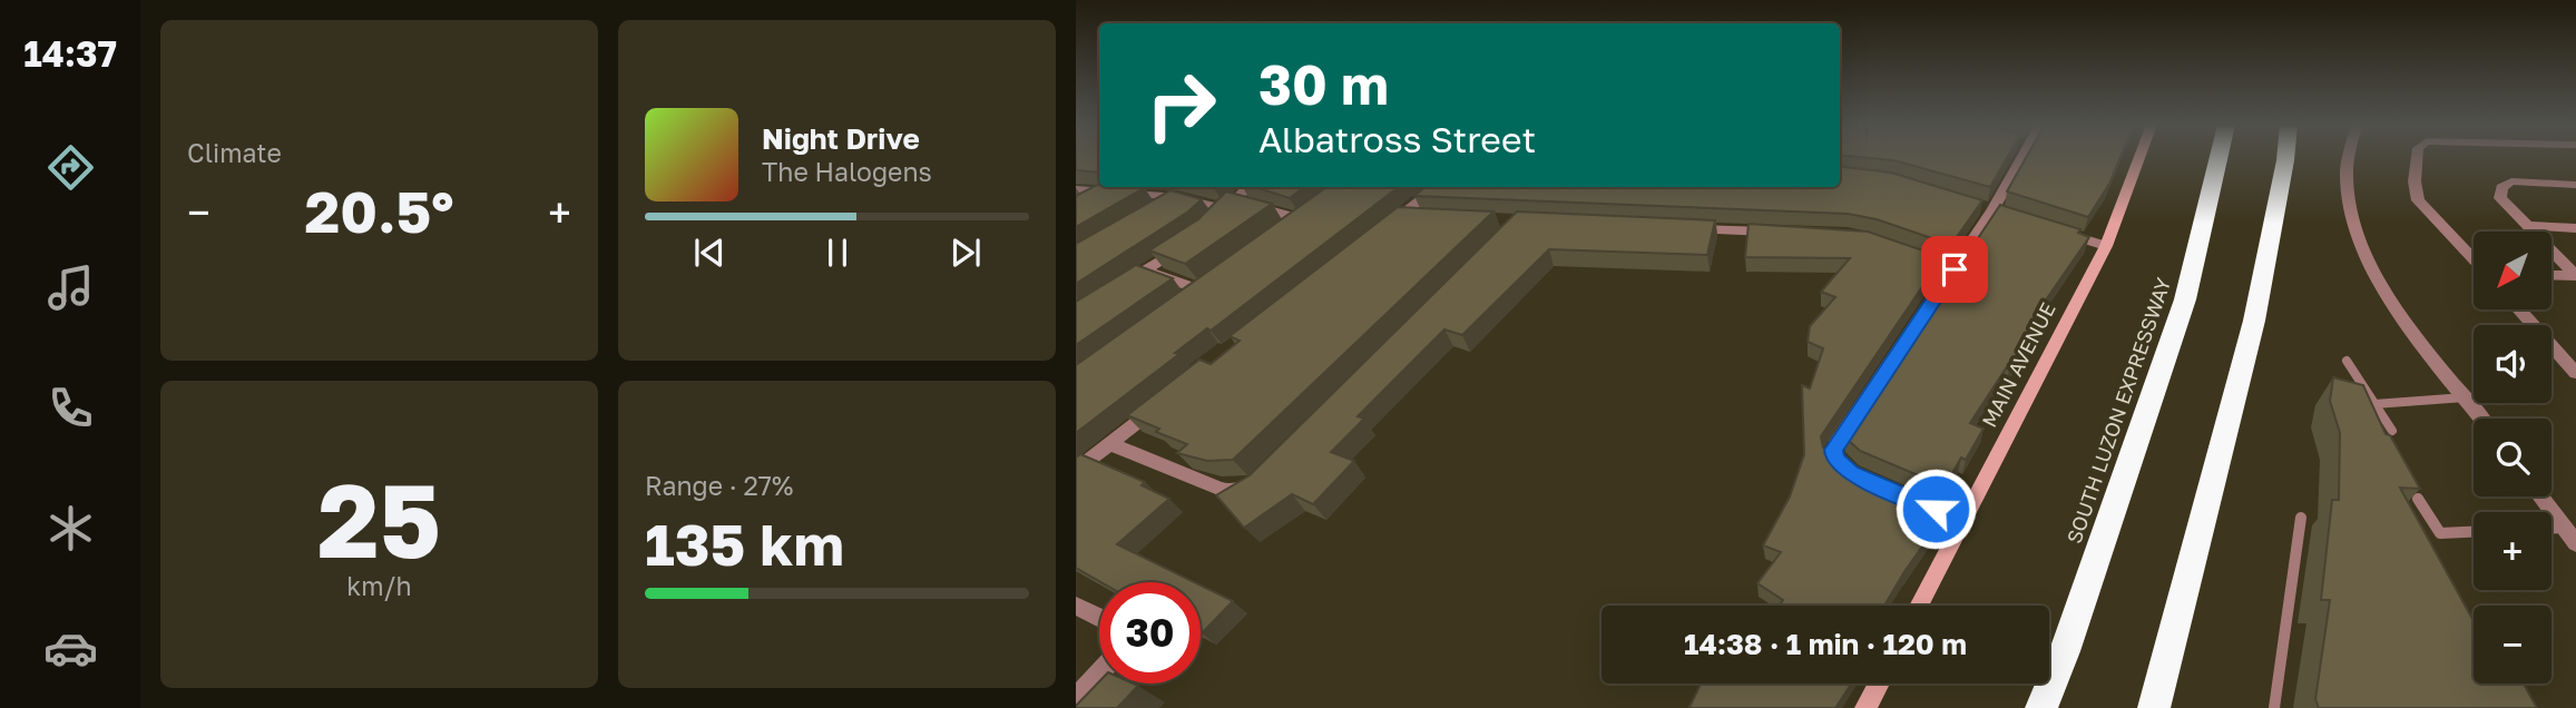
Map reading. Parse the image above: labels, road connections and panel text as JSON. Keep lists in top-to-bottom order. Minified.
{"streets":{"highway":["SOUTH LUZON EXPRESSWAY"],"street":["MAIN AVENUE"]},"north":"bottom left","page":{"tabs":"14:37","tile":["Climate",["25","km/h"],["Range · 27%","135 km"]],"turn":["30 m","Albatross Street"],"song":["Night Drive","The Halogens"],"heat":["−","20.5°","+"],"map_buttons":["+","−"],"limit":"30","trip":"14:38 · 1 min · 120 m"}}
